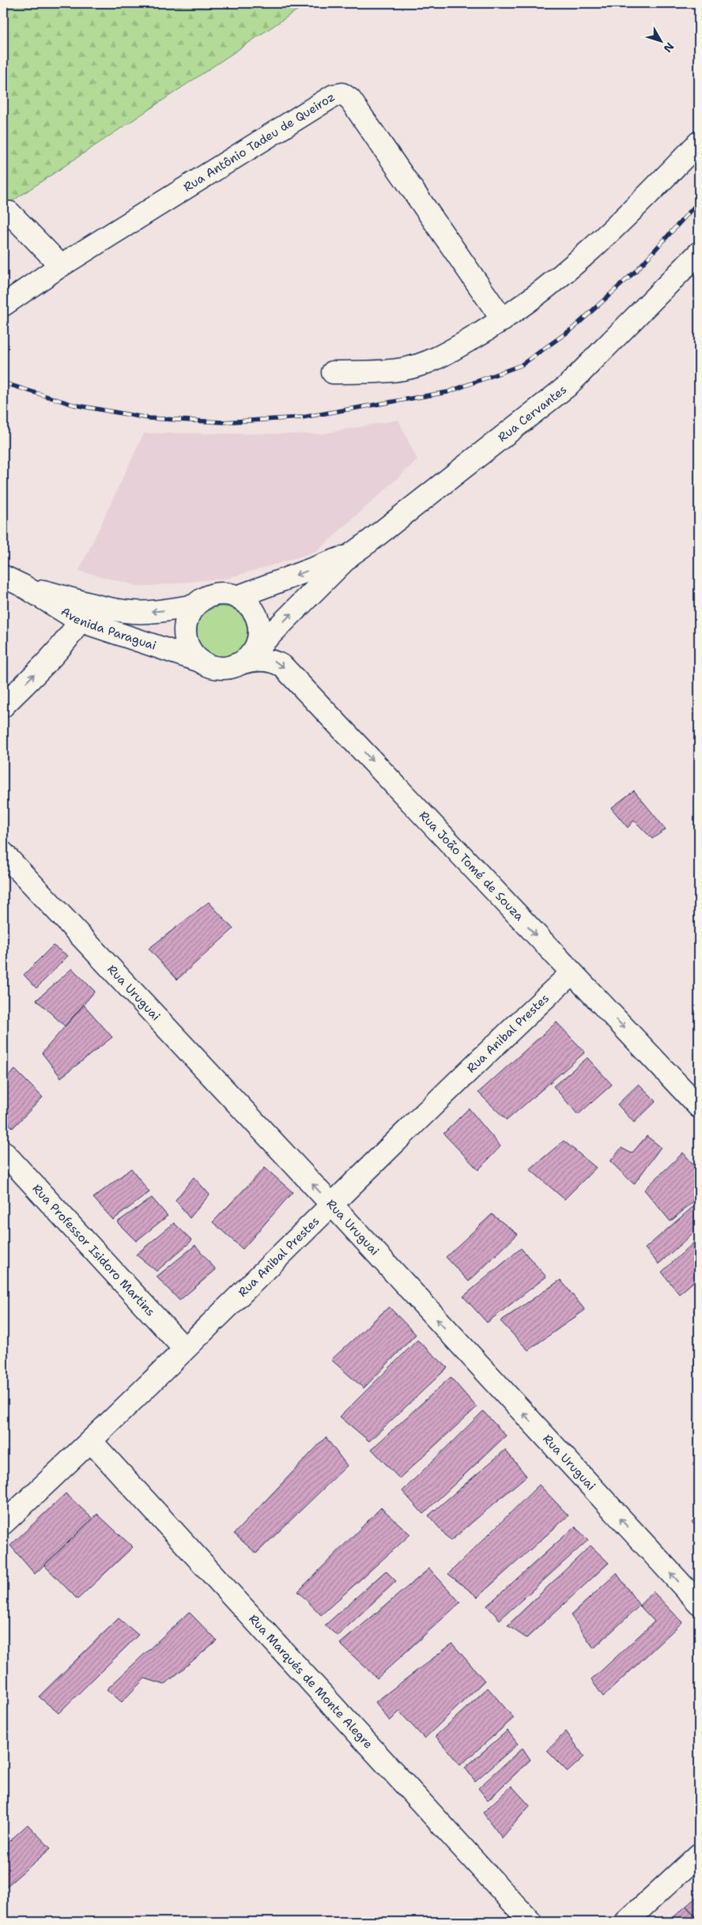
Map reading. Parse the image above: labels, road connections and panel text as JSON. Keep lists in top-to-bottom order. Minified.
{"streets":{"street":["Rua Antônio Tadeu de Queiroz","Rua Cervantes","Avenida Paraguai","Rua João Tomé de Souza","Rua Uruguai","Rua Anibal Prestes","Rua Professor Isidoro Martins","Rua Marqués de Monte Alegre"]},"crossings":[["Rua Cervantes","Avenida Paraguai"],["Rua Cervantes","Rua João Tomé de Souza"],["Avenida Paraguai","Rua João Tomé de Souza"],["Rua João Tomé de Souza","Rua Anibal Prestes"],["Rua Uruguai","Rua Anibal Prestes"],["Rua Anibal Prestes","Rua Professor Isidoro Martins"],["Rua Anibal Prestes","Rua Marqués de Monte Alegre"]],"one_way":["Rua João Tomé de Souza","Rua Uruguai"],"north":"bottom right"}
